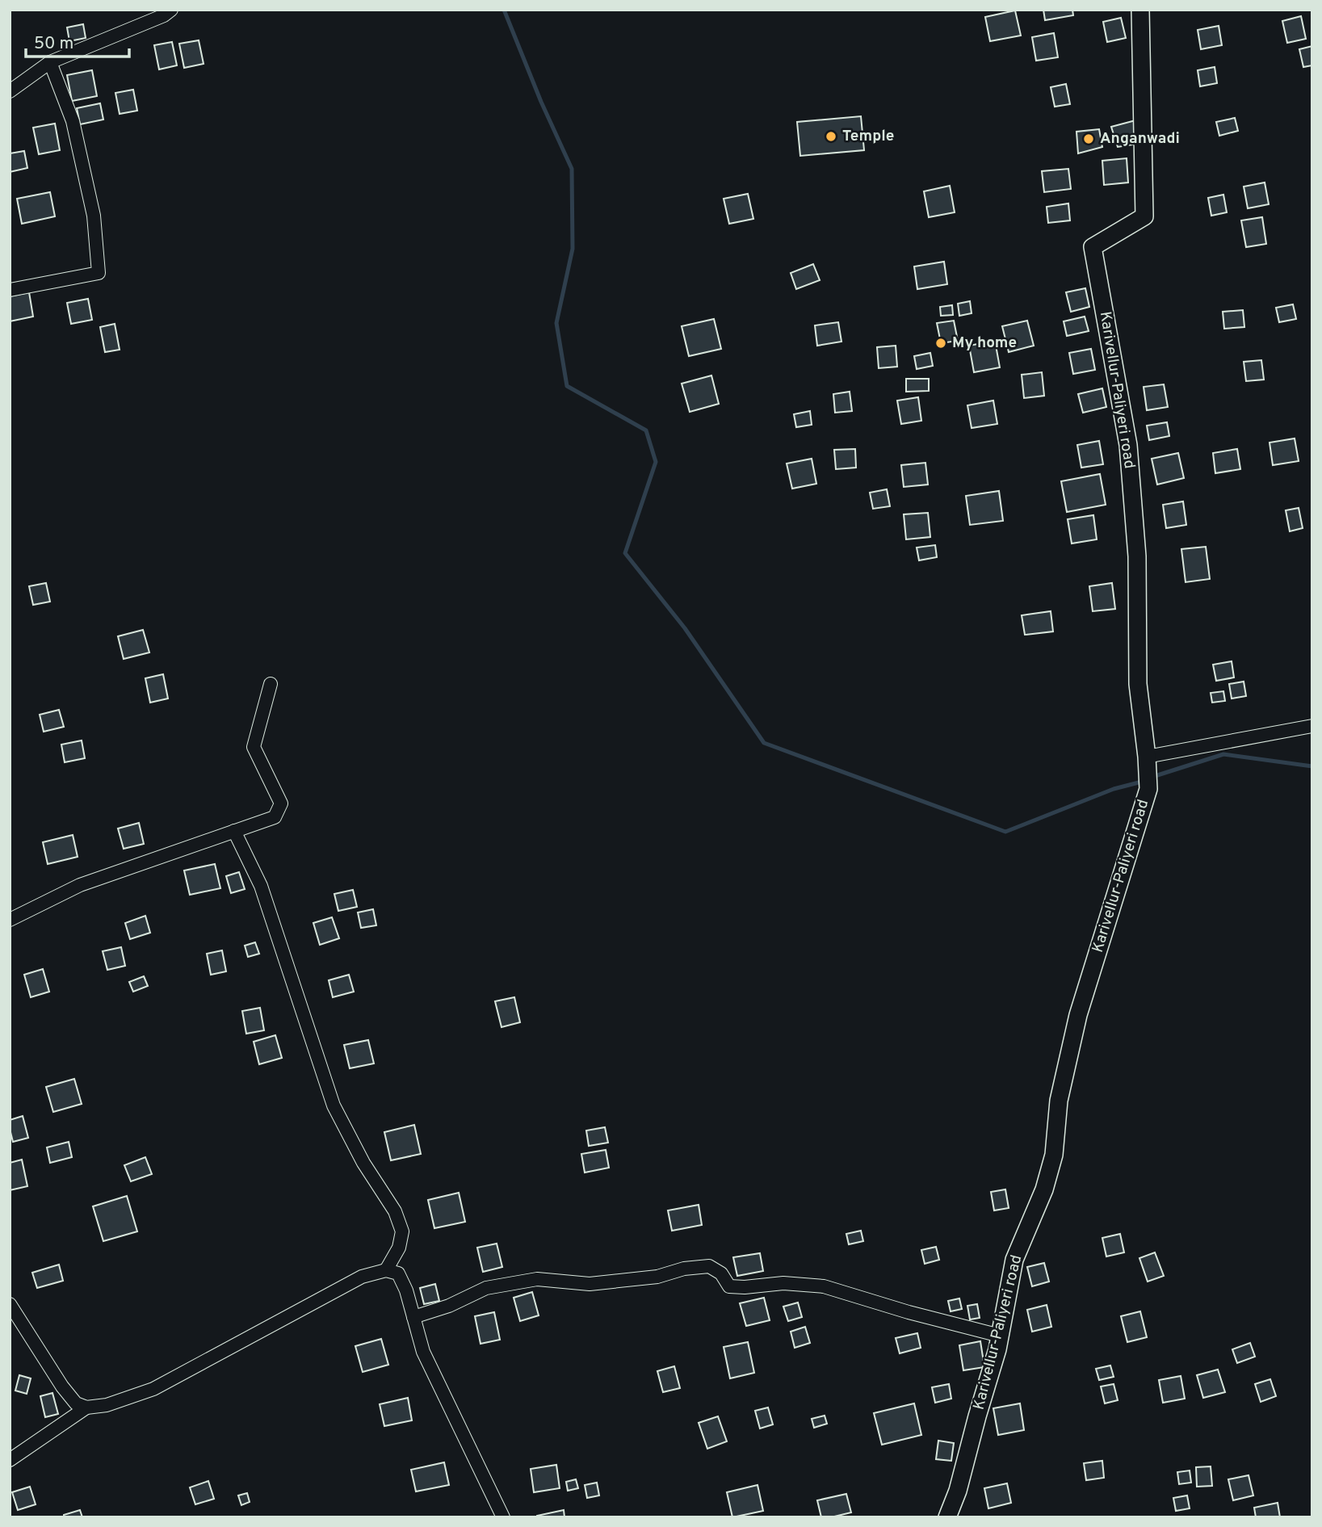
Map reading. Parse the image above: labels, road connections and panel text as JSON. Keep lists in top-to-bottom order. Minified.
{"streets":{"street":["Karivellur-Paliyeri road"]},"places":["Temple","Anganwadi","My home"],"scale_bar":"50 m"}
